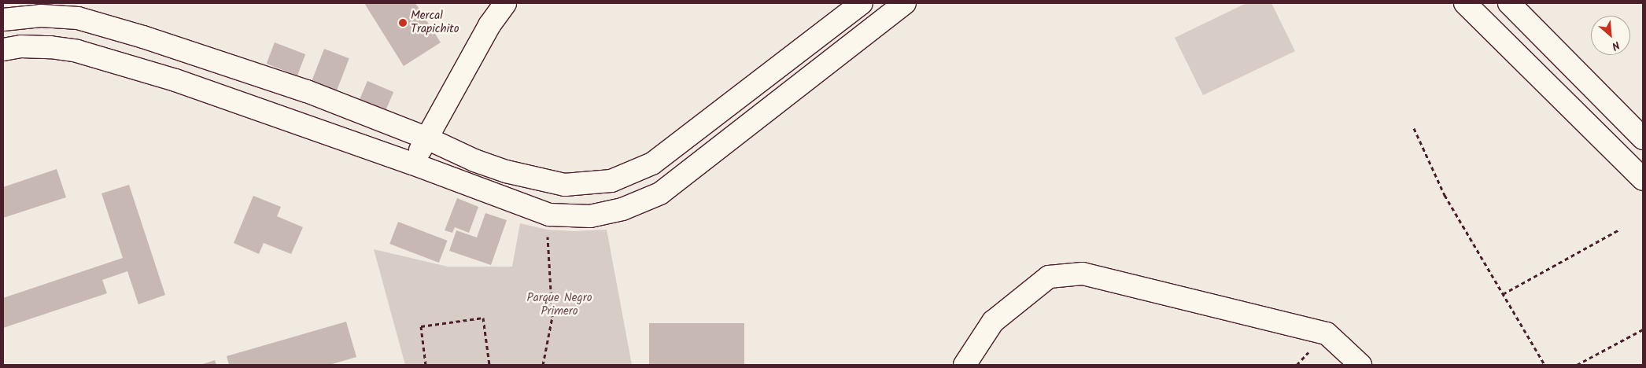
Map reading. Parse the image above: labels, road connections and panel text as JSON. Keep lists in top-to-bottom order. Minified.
{"parks":["Parque Negro Primero"],"places":["Mercal Trapichito"],"north":"bottom right"}
